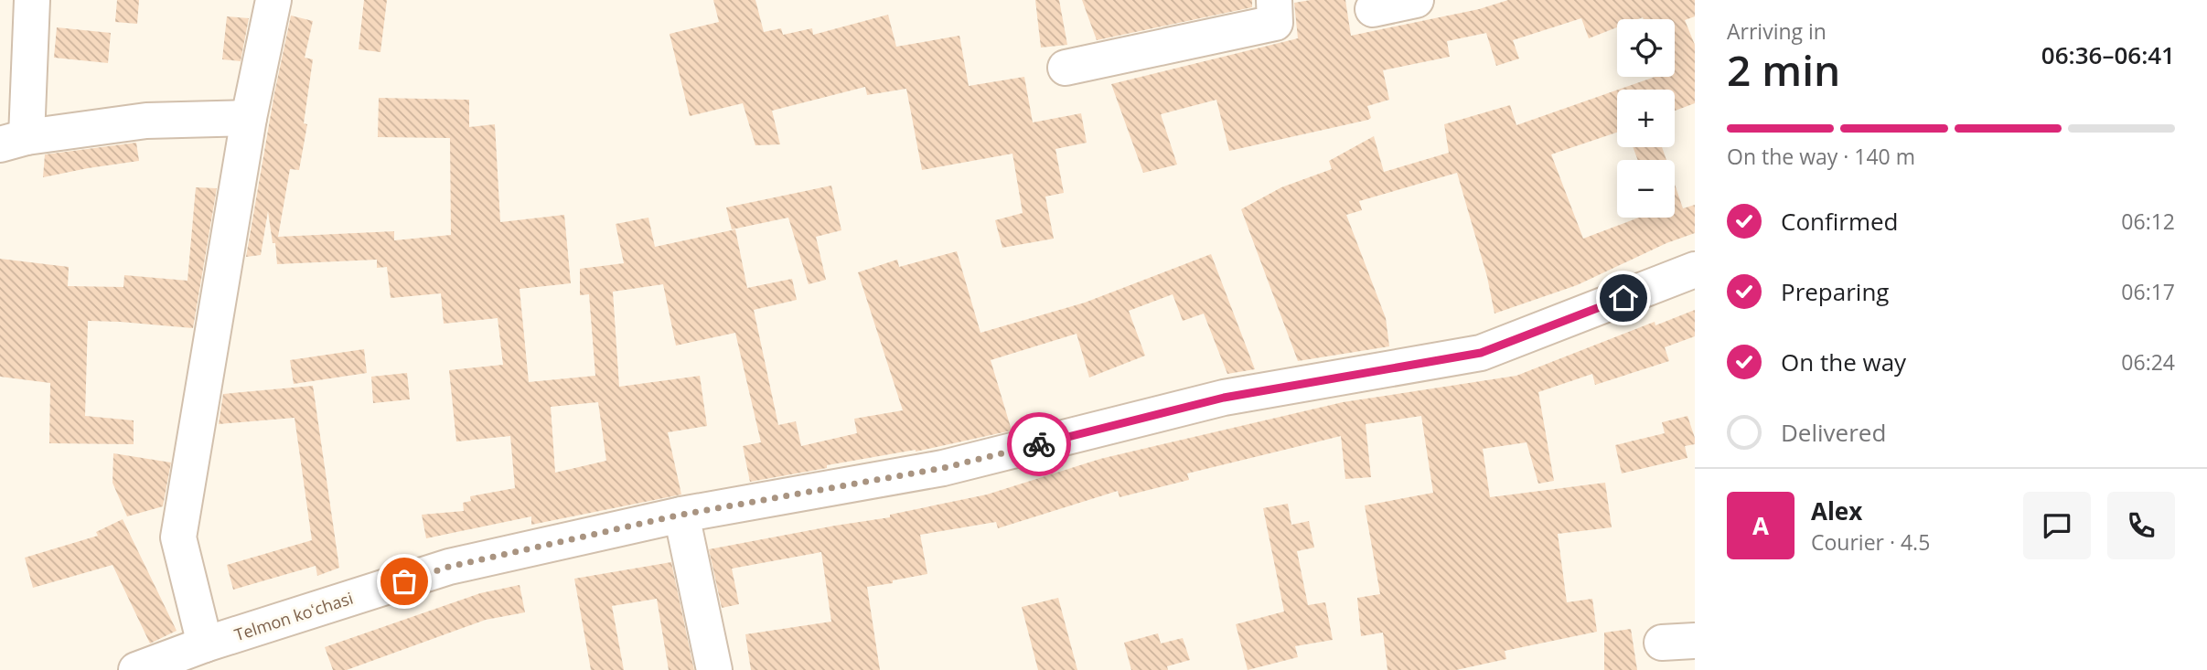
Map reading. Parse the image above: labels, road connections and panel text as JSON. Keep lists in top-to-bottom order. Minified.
{"streets":{"street":["Telmon koʻchasi"]},"page":{"heading":["2 min","Arriving in","06:36–06:41"],"panel":["Alex","Courier · 4.5"],"map_buttons":["+","−"],"bar":"On the way · 140 m","list":[["Confirmed","06:12"],["Preparing","06:17"],["On the way","06:24"],"Delivered"],"round":"A"}}
